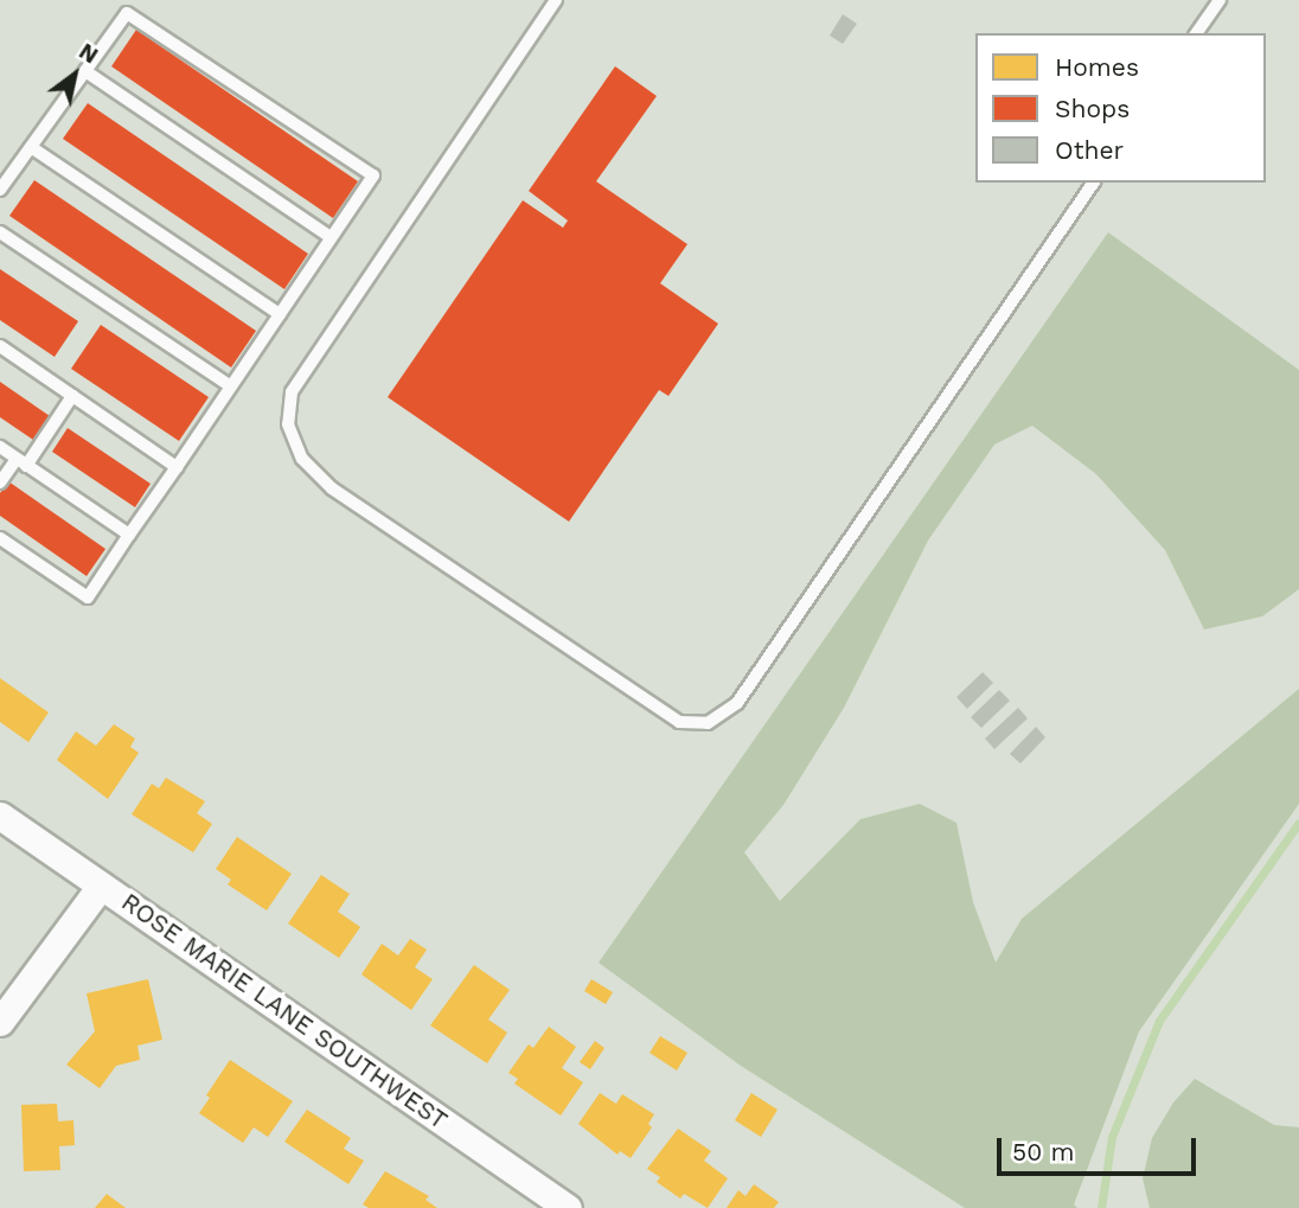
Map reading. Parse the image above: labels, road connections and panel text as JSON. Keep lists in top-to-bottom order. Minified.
{"streets":{"street":["ROSE MARIE LANE SOUTHWEST"]},"legend":["Homes","Shops","Other"],"scale_bar":"50 m","north":"top right"}
